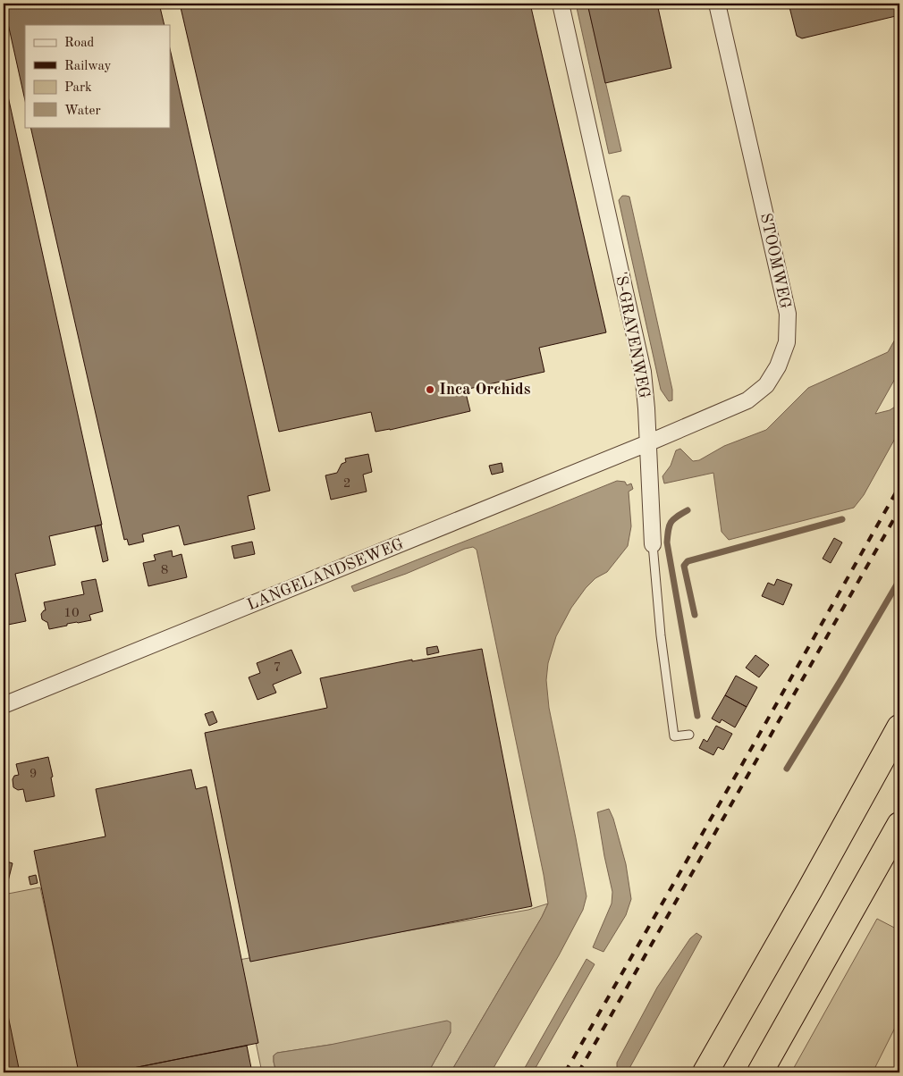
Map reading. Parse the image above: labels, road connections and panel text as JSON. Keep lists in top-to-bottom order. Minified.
{"streets":{"street":["STOOMWEG","'S-GRAVENWEG","LANGELANDSEWEG"]},"crossings":[["STOOMWEG","'S-GRAVENWEG"],["STOOMWEG","LANGELANDSEWEG"],["'S-GRAVENWEG","LANGELANDSEWEG"]],"places":["Inca Orchids"],"house_numbers":["2","8","10","7","9"],"legend":["Road","Railway","Park","Water"]}
